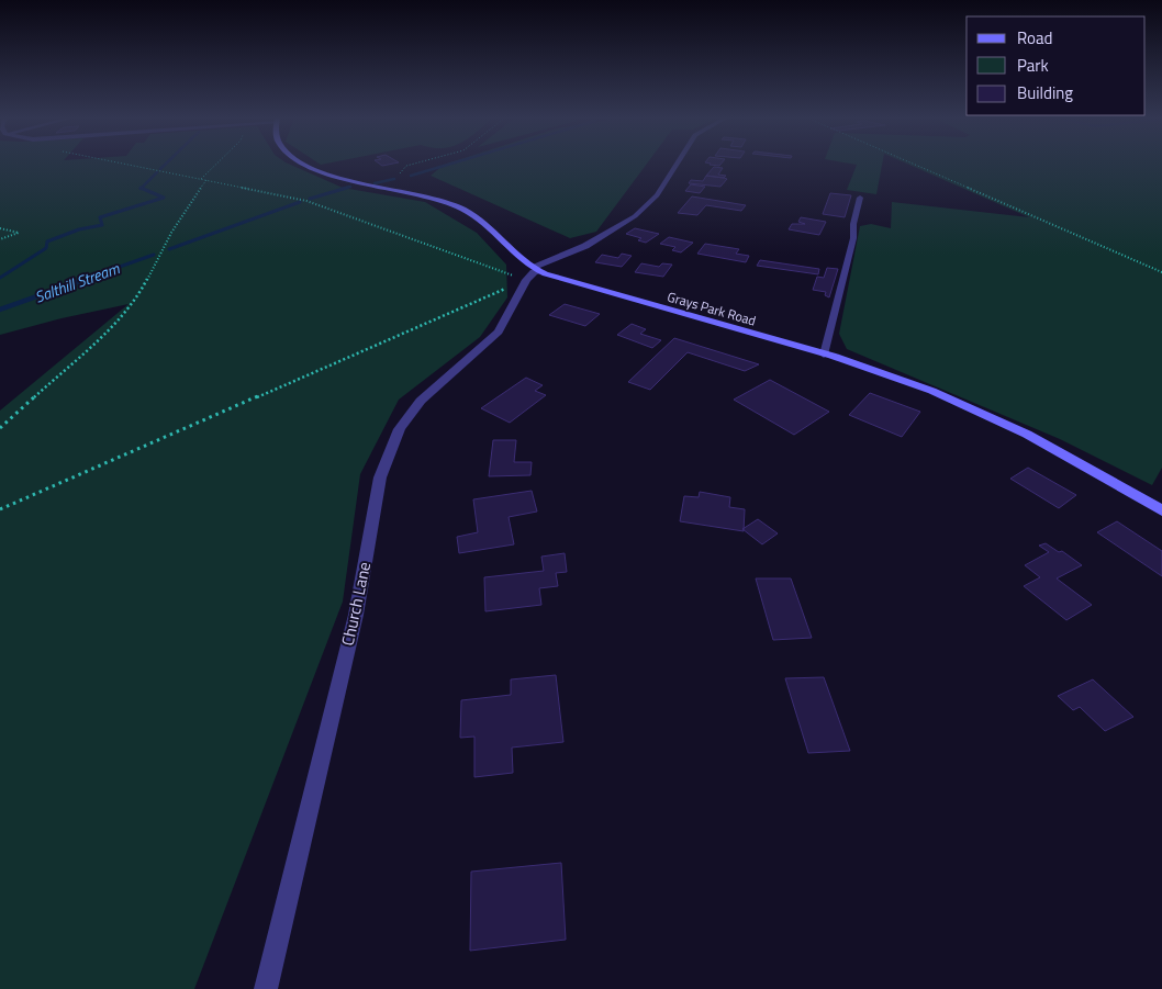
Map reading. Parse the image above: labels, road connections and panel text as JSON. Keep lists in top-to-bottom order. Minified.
{"streets":{"main road":["Grays Park Road"],"street":["Church Lane"]},"crossings":[["Grays Park Road","Church Lane"]],"water":["Salthill Stream"],"legend":["Road","Park","Building"]}
